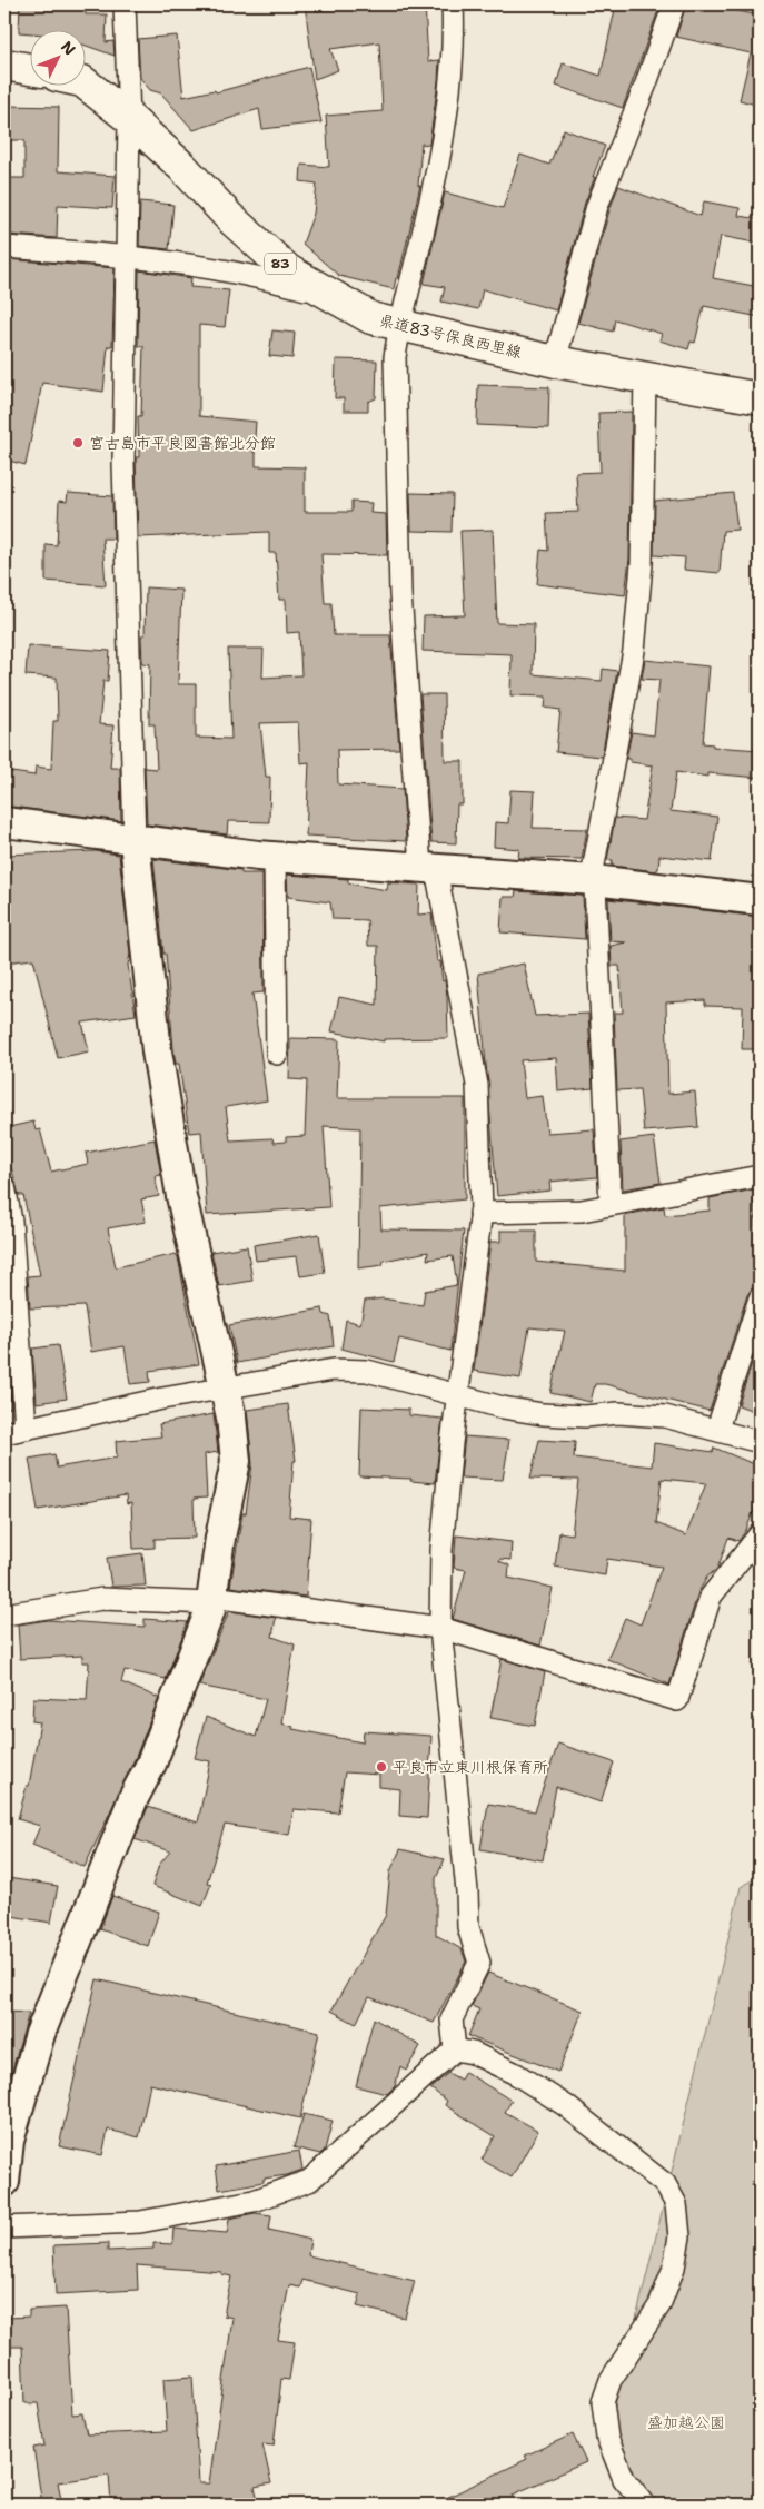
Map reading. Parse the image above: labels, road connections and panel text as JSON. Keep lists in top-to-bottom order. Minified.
{"streets":{"main road":["83","県道83号保良西里線"]},"parks":["盛加越公園"],"places":["宮古島市平良図書館北分館","平良市立東川根保育所"],"north":"top right"}
